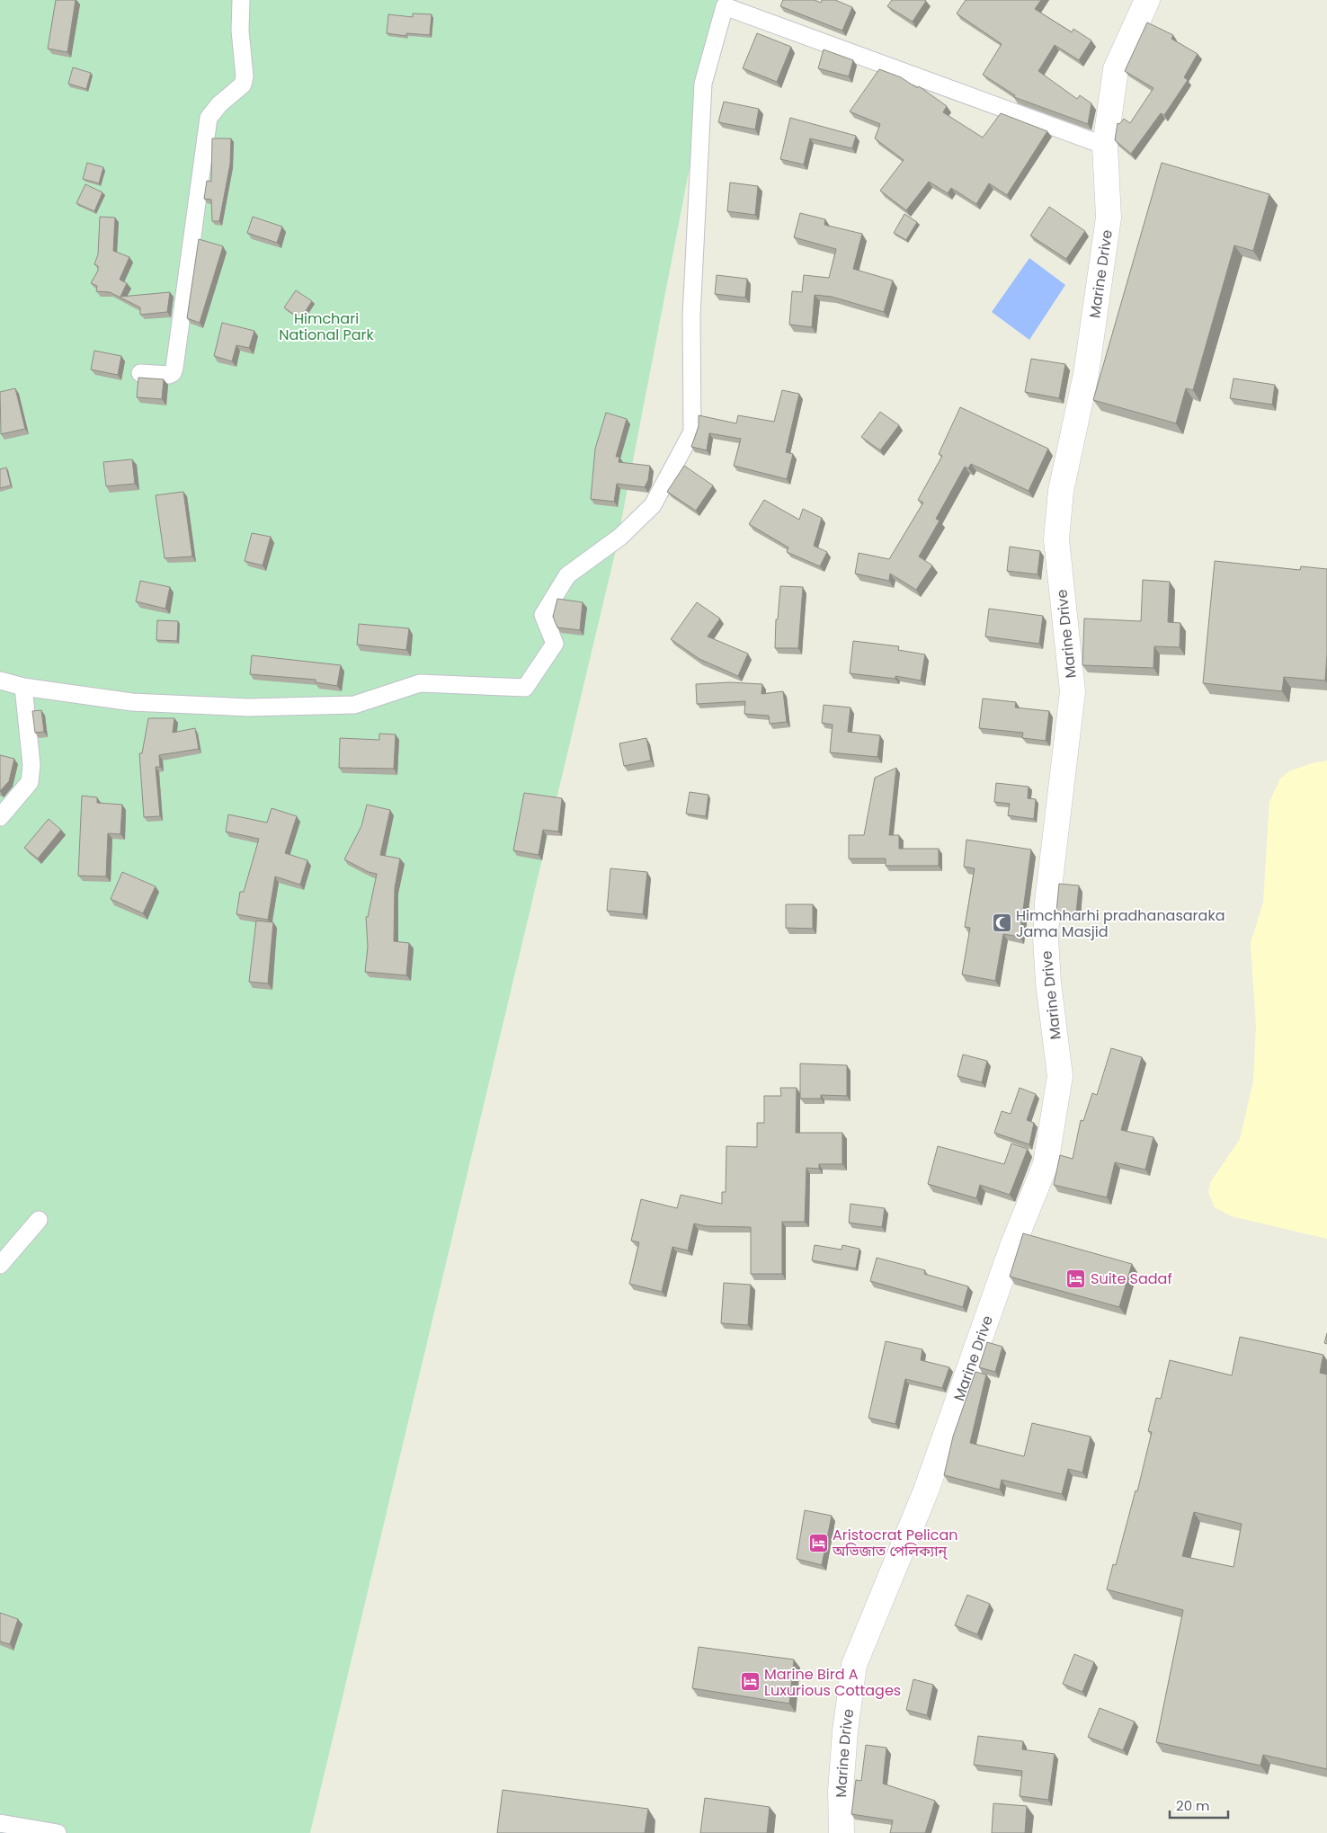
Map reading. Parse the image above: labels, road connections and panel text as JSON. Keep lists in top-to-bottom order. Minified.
{"streets":{"main road":["Marine Drive"]},"parks":["Himchari National Park"],"places":{"mosque":["Himchharhi pradhanasaraka Jama Masjid"],"hotel":["Suite Sadaf","Aristocrat Pelican অভিজাত পেলিক্যান্","Marine Bird A Luxurious Cottages"]},"scale_bar":"20 m"}
